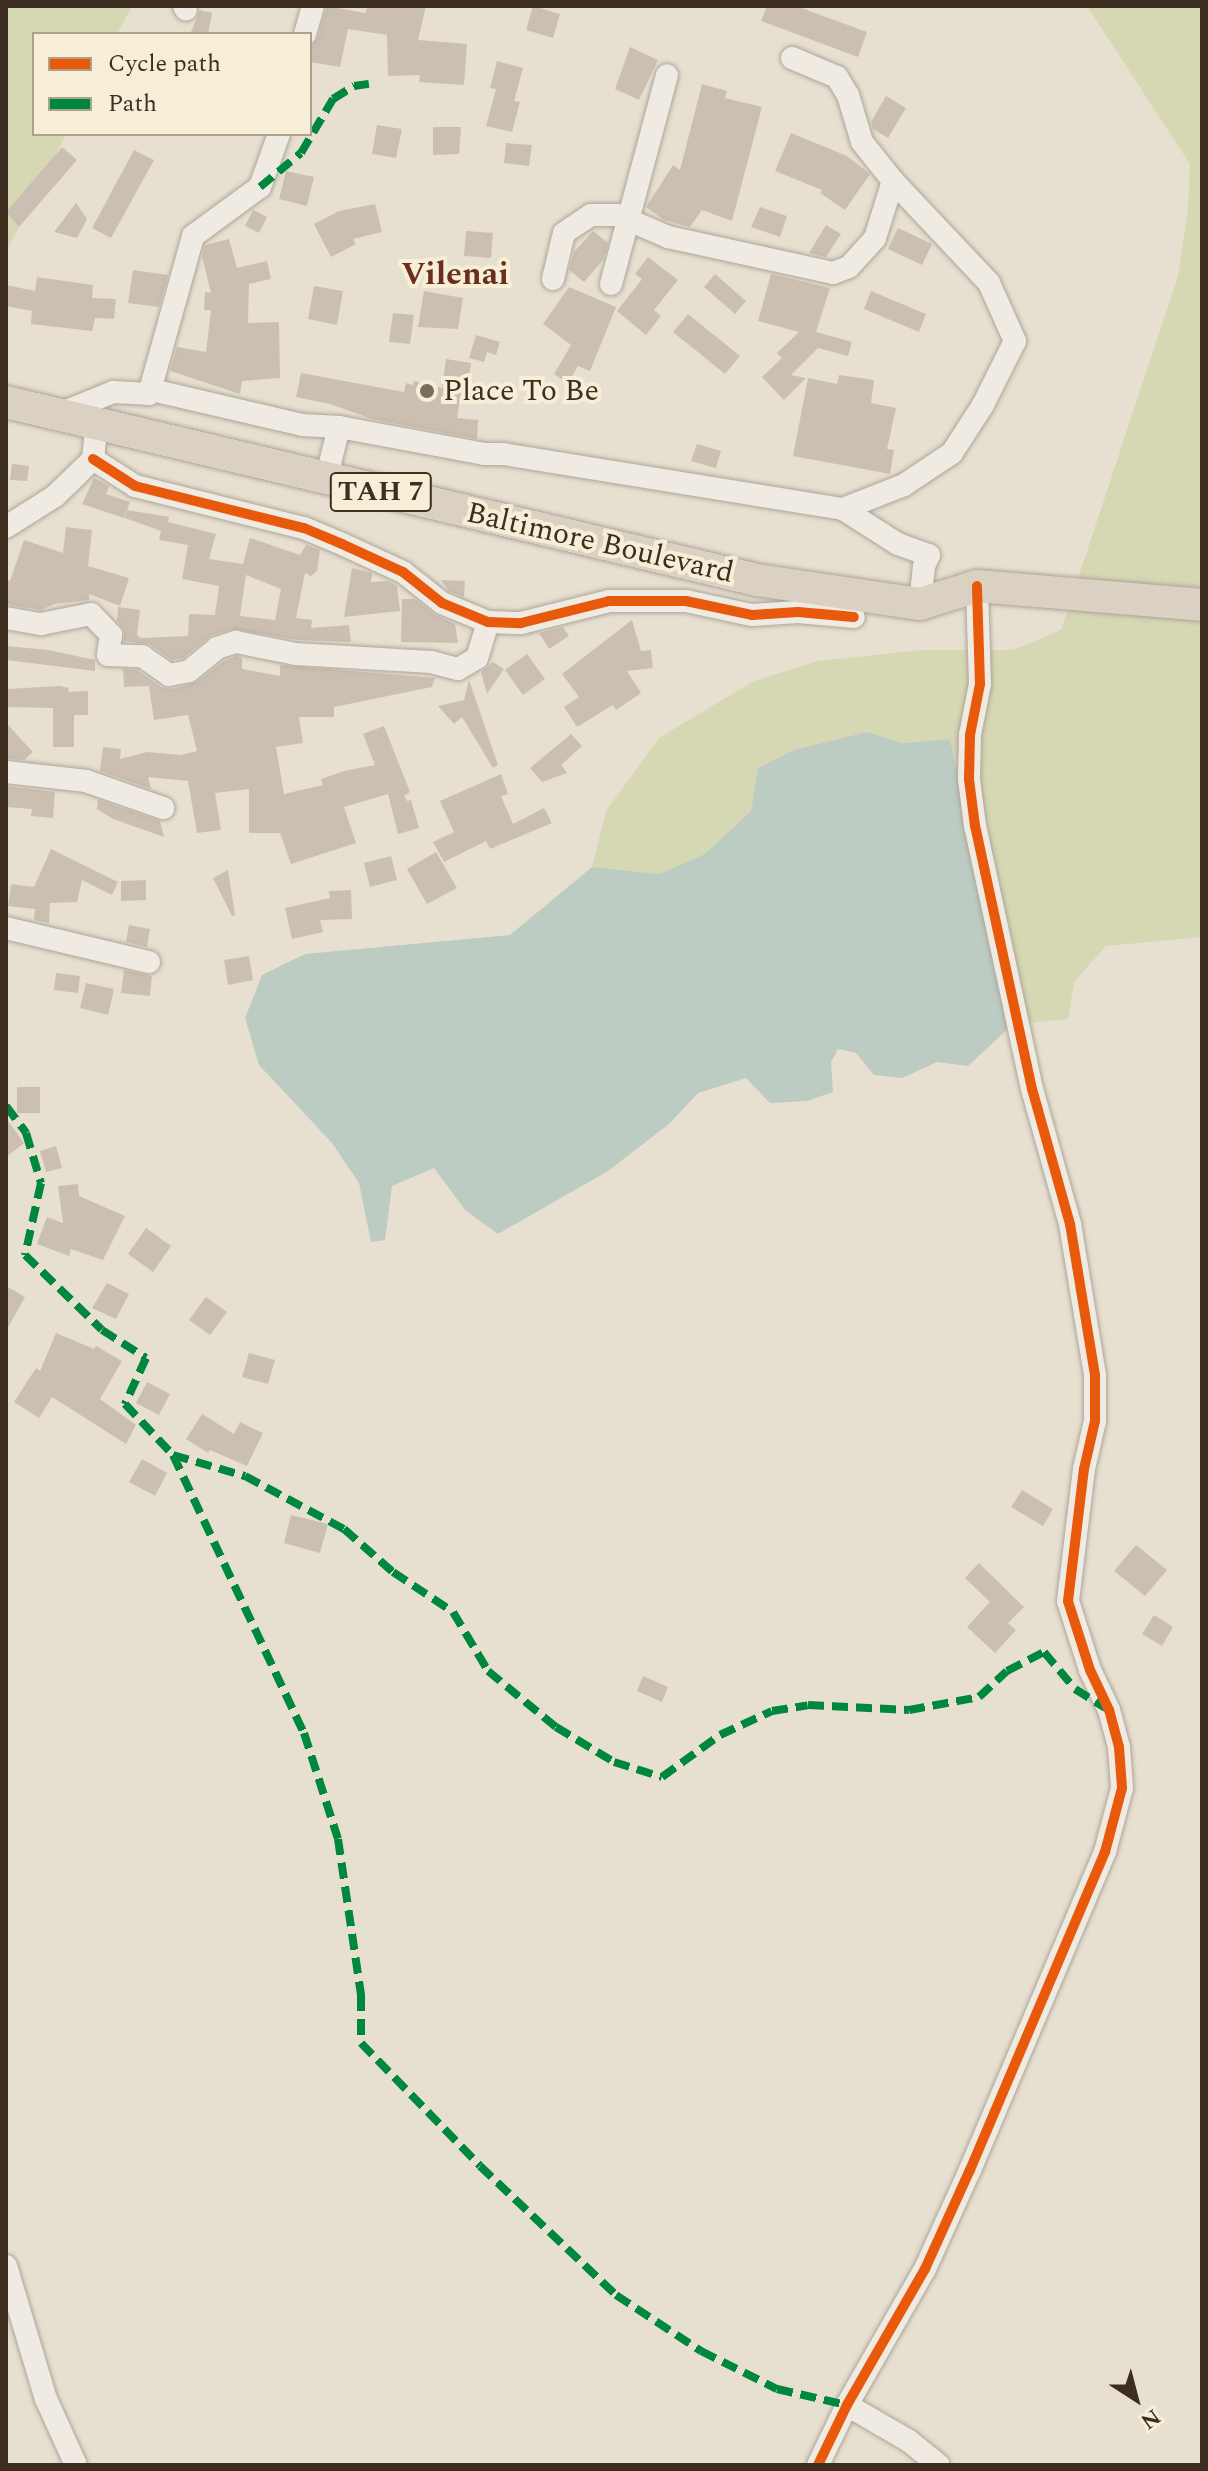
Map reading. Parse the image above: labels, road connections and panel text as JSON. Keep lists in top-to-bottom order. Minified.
{"streets":{"highway":["TAH 7","Baltimore Boulevard"]},"districts":["Vilenai"],"places":["Place To Be"],"legend":["Cycle path","Path"],"north":"bottom right"}
